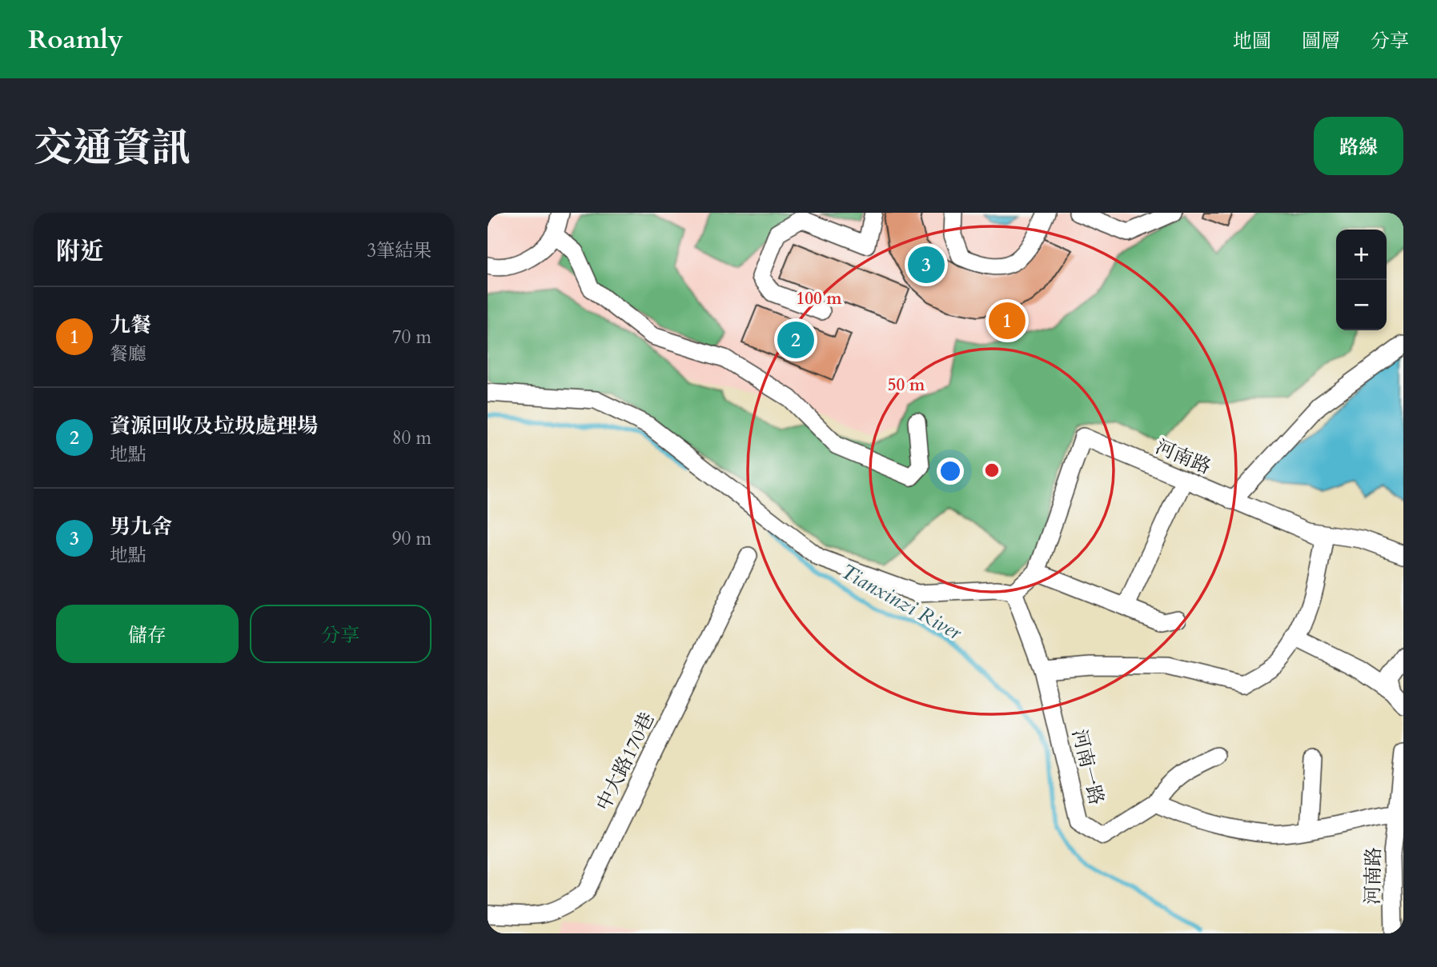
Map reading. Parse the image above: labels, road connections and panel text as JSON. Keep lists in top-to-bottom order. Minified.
{"streets":{"street":["河南路","中大路170巷","河南一路"]},"water":["Tianxinzi River"],"page":{"header":"Roamly","nav":["地圖","圖層","分享"],"title":"交通資訊","buttons":["路線",["儲存","分享"]],"heading":["附近","3筆結果"],"map_buttons":["+","−"],"pins":["3","1","2"],"list":[{"mark":"1","name":"九餐","note":"餐廳","value":"70 m"},{"mark":"2","name":"資源回收及垃圾處理場","note":"地點","value":"80 m"},{"mark":"3","name":"男九舍","note":"地點","value":"90 m"}]},"rings":["100 m","50 m"]}
